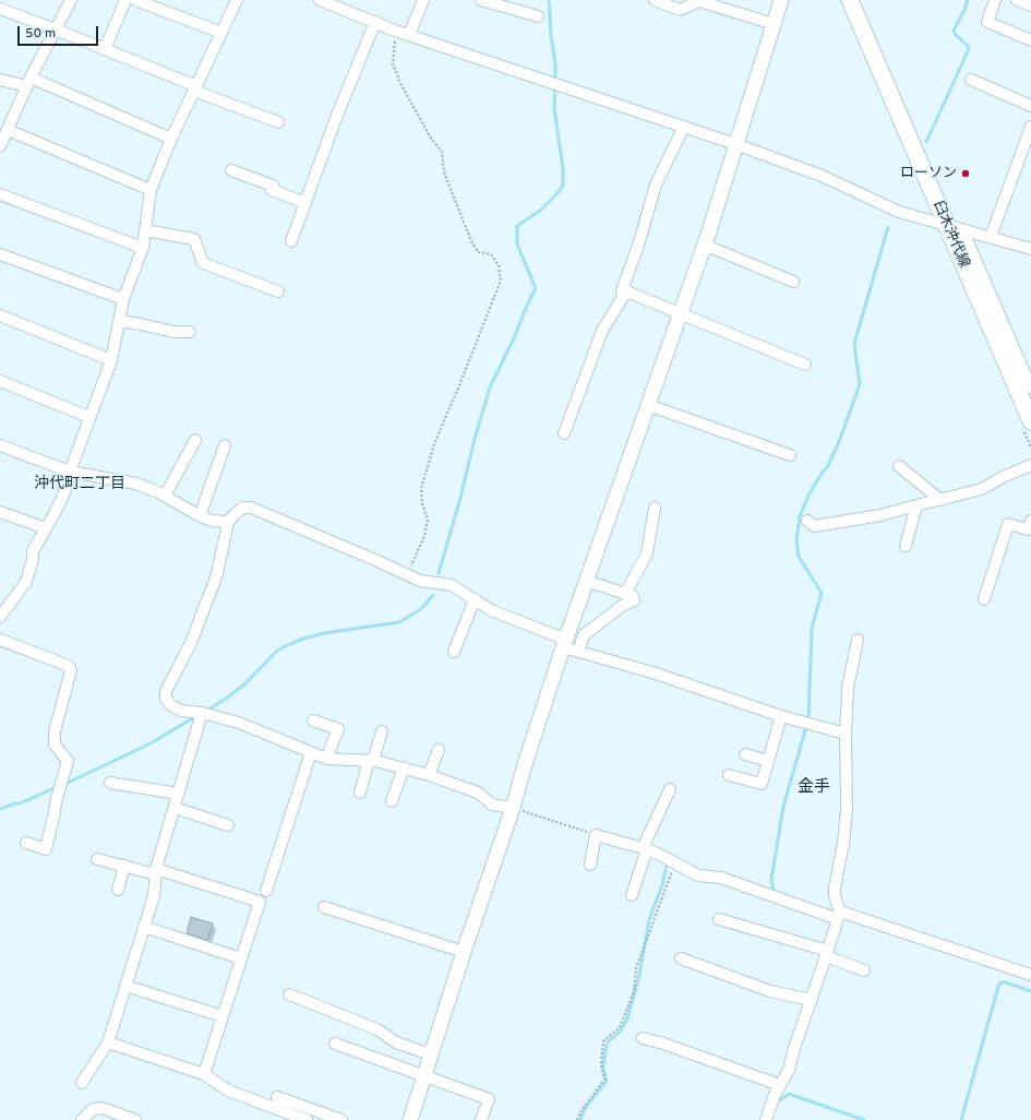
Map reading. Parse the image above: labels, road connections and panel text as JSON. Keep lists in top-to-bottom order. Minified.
{"streets":{"main road":["臼木沖代線"]},"districts":["沖代町二丁目","金手"],"places":["ローソン"],"scale_bar":"50 m"}
